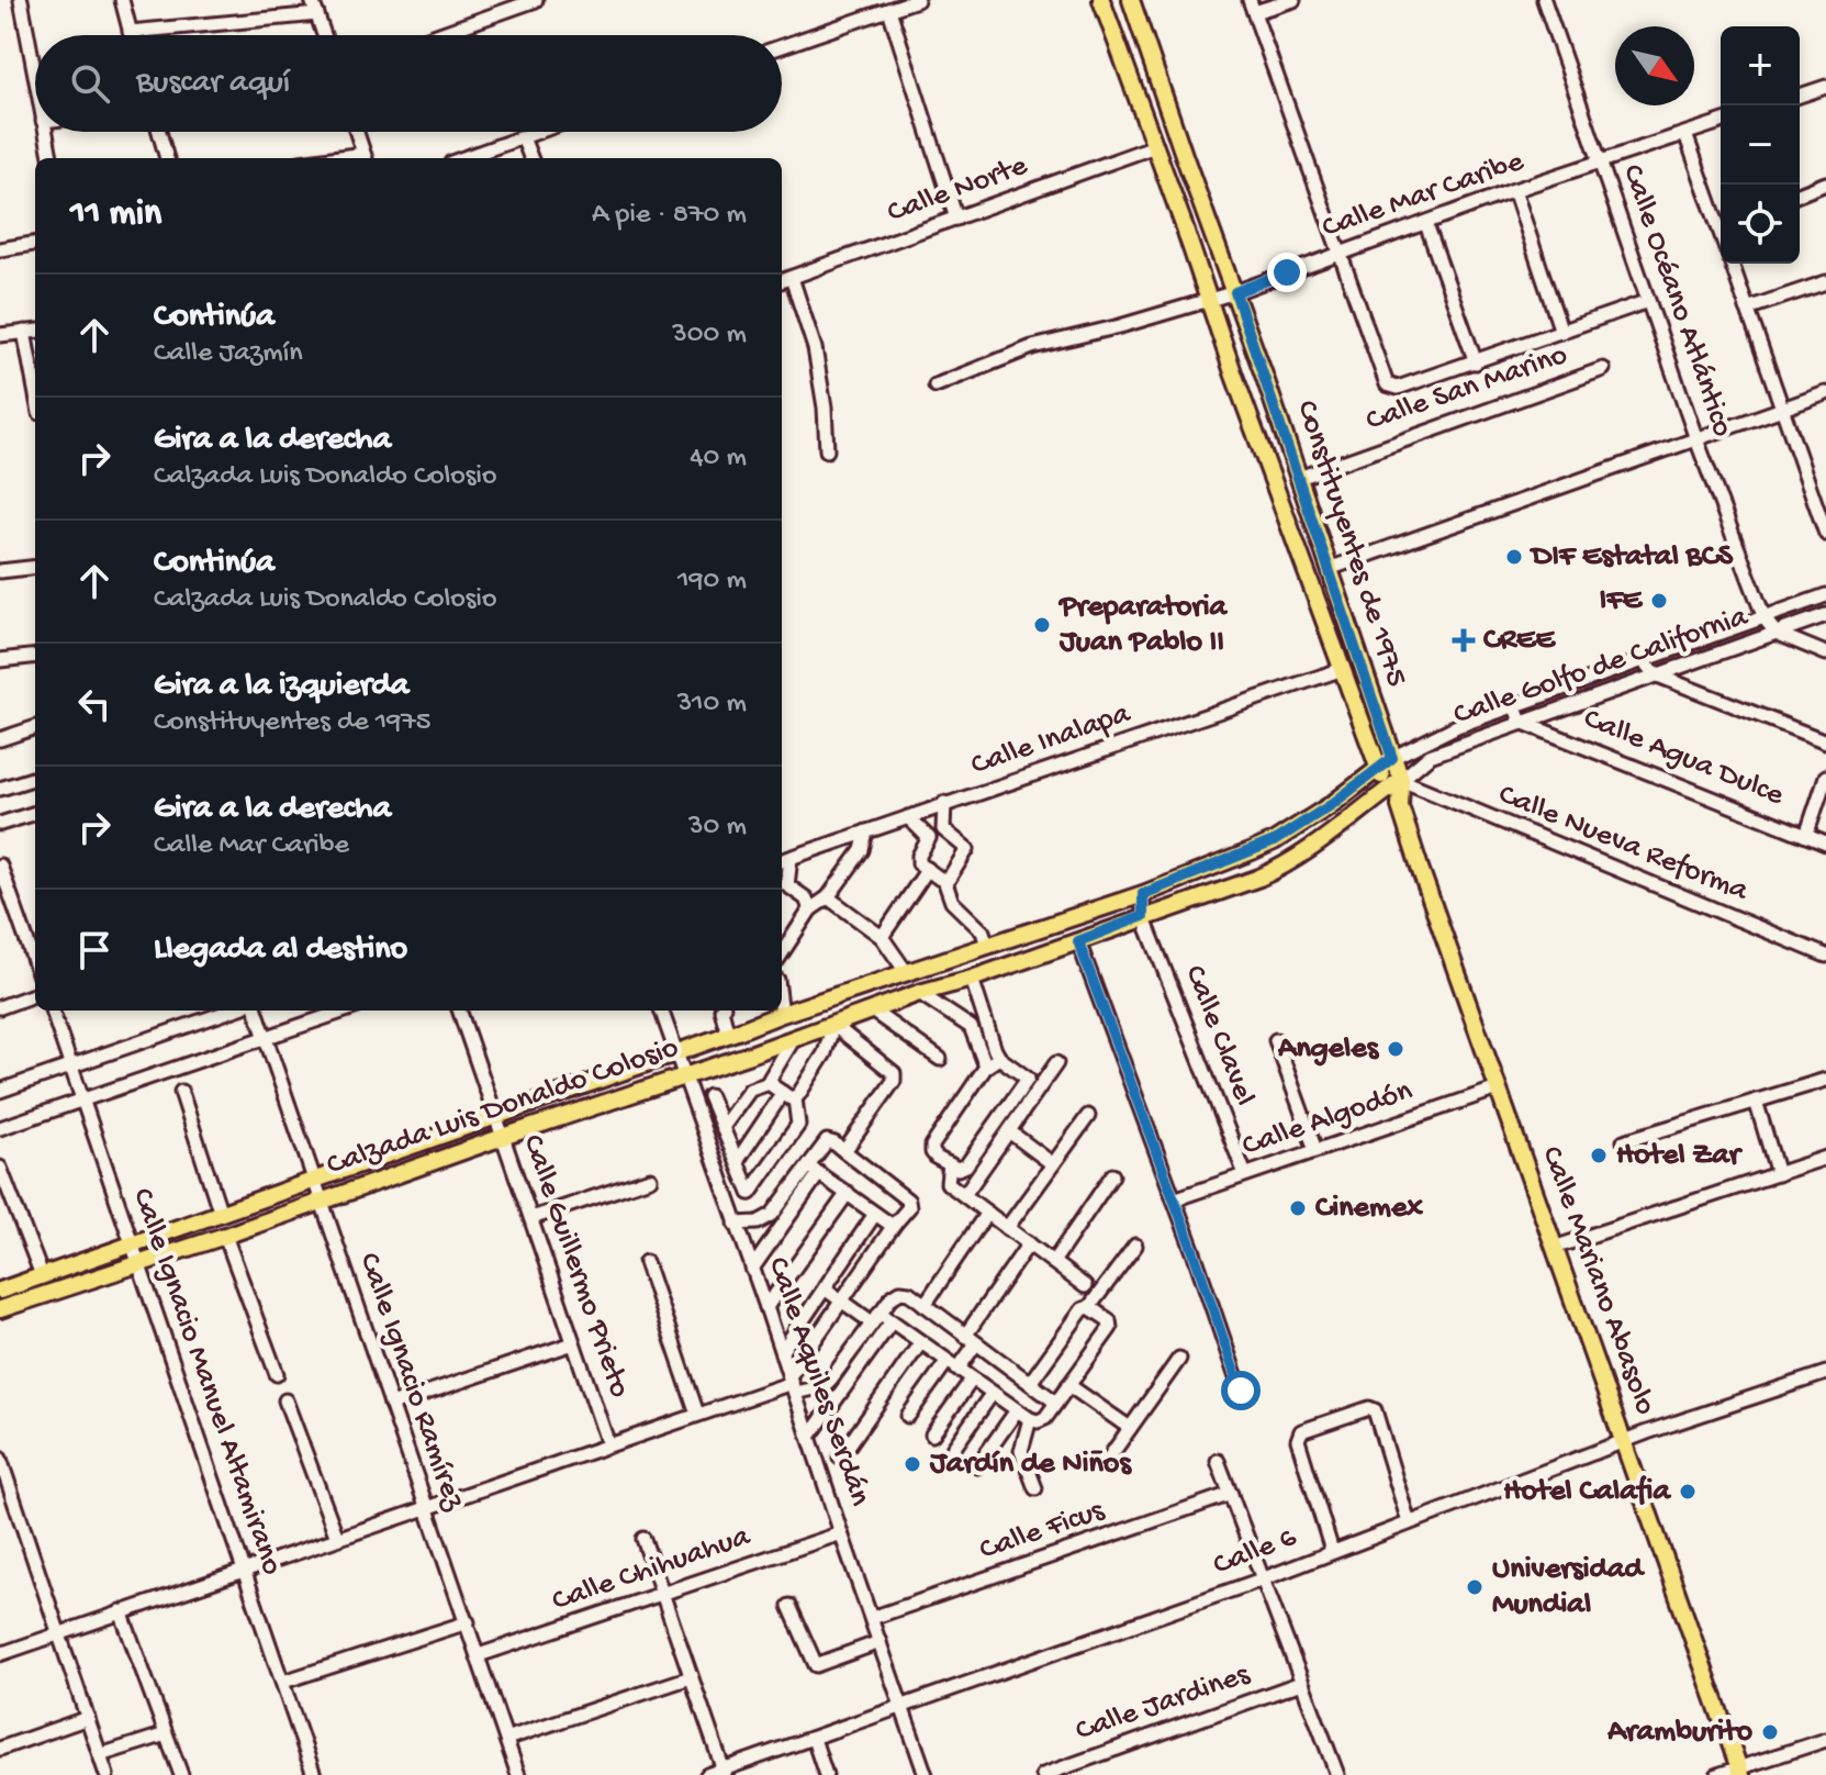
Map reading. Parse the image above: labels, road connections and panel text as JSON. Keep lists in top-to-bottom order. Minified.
{"streets":{"main road":["Constituyentes de 1975","Calzada Luis Donaldo Colosio","Calle Mariano Abasolo"],"street":["Calle Norte","Calle Mar Caribe","Calle Océano Atlántico","Calle San Marino","Calle Golfo de California","Calle Inalapa","Calle Agua Dulce","Calle Nueva Reforma","Calle Clavel","Calle Algodón","Calle Guillermo Prieto","Calle Ignacio Manuel Altamirano","Calle Ignacio Ramírez","Calle Aquiles Serdán","Calle Ficus","Calle 6","Calle Chihuahua","Calle Jardines"]},"crossings":[["Calle Norte","Constituyentes de 1975"],["Calle Mar Caribe","Calle Océano Atlántico"],["Calle Mar Caribe","Constituyentes de 1975"],["Calle Océano Atlántico","Calle Golfo de California"],["Calle San Marino","Constituyentes de 1975"],["Constituyentes de 1975","Calle Golfo de California"],["Constituyentes de 1975","Calle Inalapa"],["Constituyentes de 1975","Calle Nueva Reforma"],["Constituyentes de 1975","Calzada Luis Donaldo Colosio"],["Constituyentes de 1975","Calle Mariano Abasolo"],["Calle Golfo de California","Calle Agua Dulce"],["Calle Golfo de California","Calle Nueva Reforma"],["Calle Golfo de California","Calzada Luis Donaldo Colosio"],["Calle Nueva Reforma","Calzada Luis Donaldo Colosio"],["Calle Clavel","Calzada Luis Donaldo Colosio"],["Calle Clavel","Calle Algodón"],["Calzada Luis Donaldo Colosio","Calle Guillermo Prieto"],["Calzada Luis Donaldo Colosio","Calle Ignacio Manuel Altamirano"],["Calzada Luis Donaldo Colosio","Calle Ignacio Ramírez"],["Calzada Luis Donaldo Colosio","Calle Aquiles Serdán"],["Calle Algodón","Calle Mariano Abasolo"],["Calle Mariano Abasolo","Calle 6"],["Calle Ignacio Ramírez","Calle Chihuahua"],["Calle Aquiles Serdán","Calle Ficus"],["Calle Aquiles Serdán","Calle 6"],["Calle Aquiles Serdán","Calle Chihuahua"]],"places":{"other":["DIF Estatal BCS","IFE","Preparatoria Juan Pablo II","Angeles","Hotel Zar","Cinemex","Jardín de Niños","Hotel Calafia","Universidad Mundial","Aramburito"],"health":["CREE"]},"north":"bottom right","page":{"map_buttons":["+","−"],"search":"Buscar aquí","heading":["11 min","A pie · 870 m"],"list":[["Continúa","Calle Jazmín","300 m"],["Gira a la derecha","Calzada Luis Donaldo Colosio","40 m"],["Continúa","Calzada Luis Donaldo Colosio","190 m"],["Gira a la izquierda","Constituyentes de 1975","310 m"],["Gira a la derecha","Calle Mar Caribe","30 m"],"Llegada al destino"]}}
